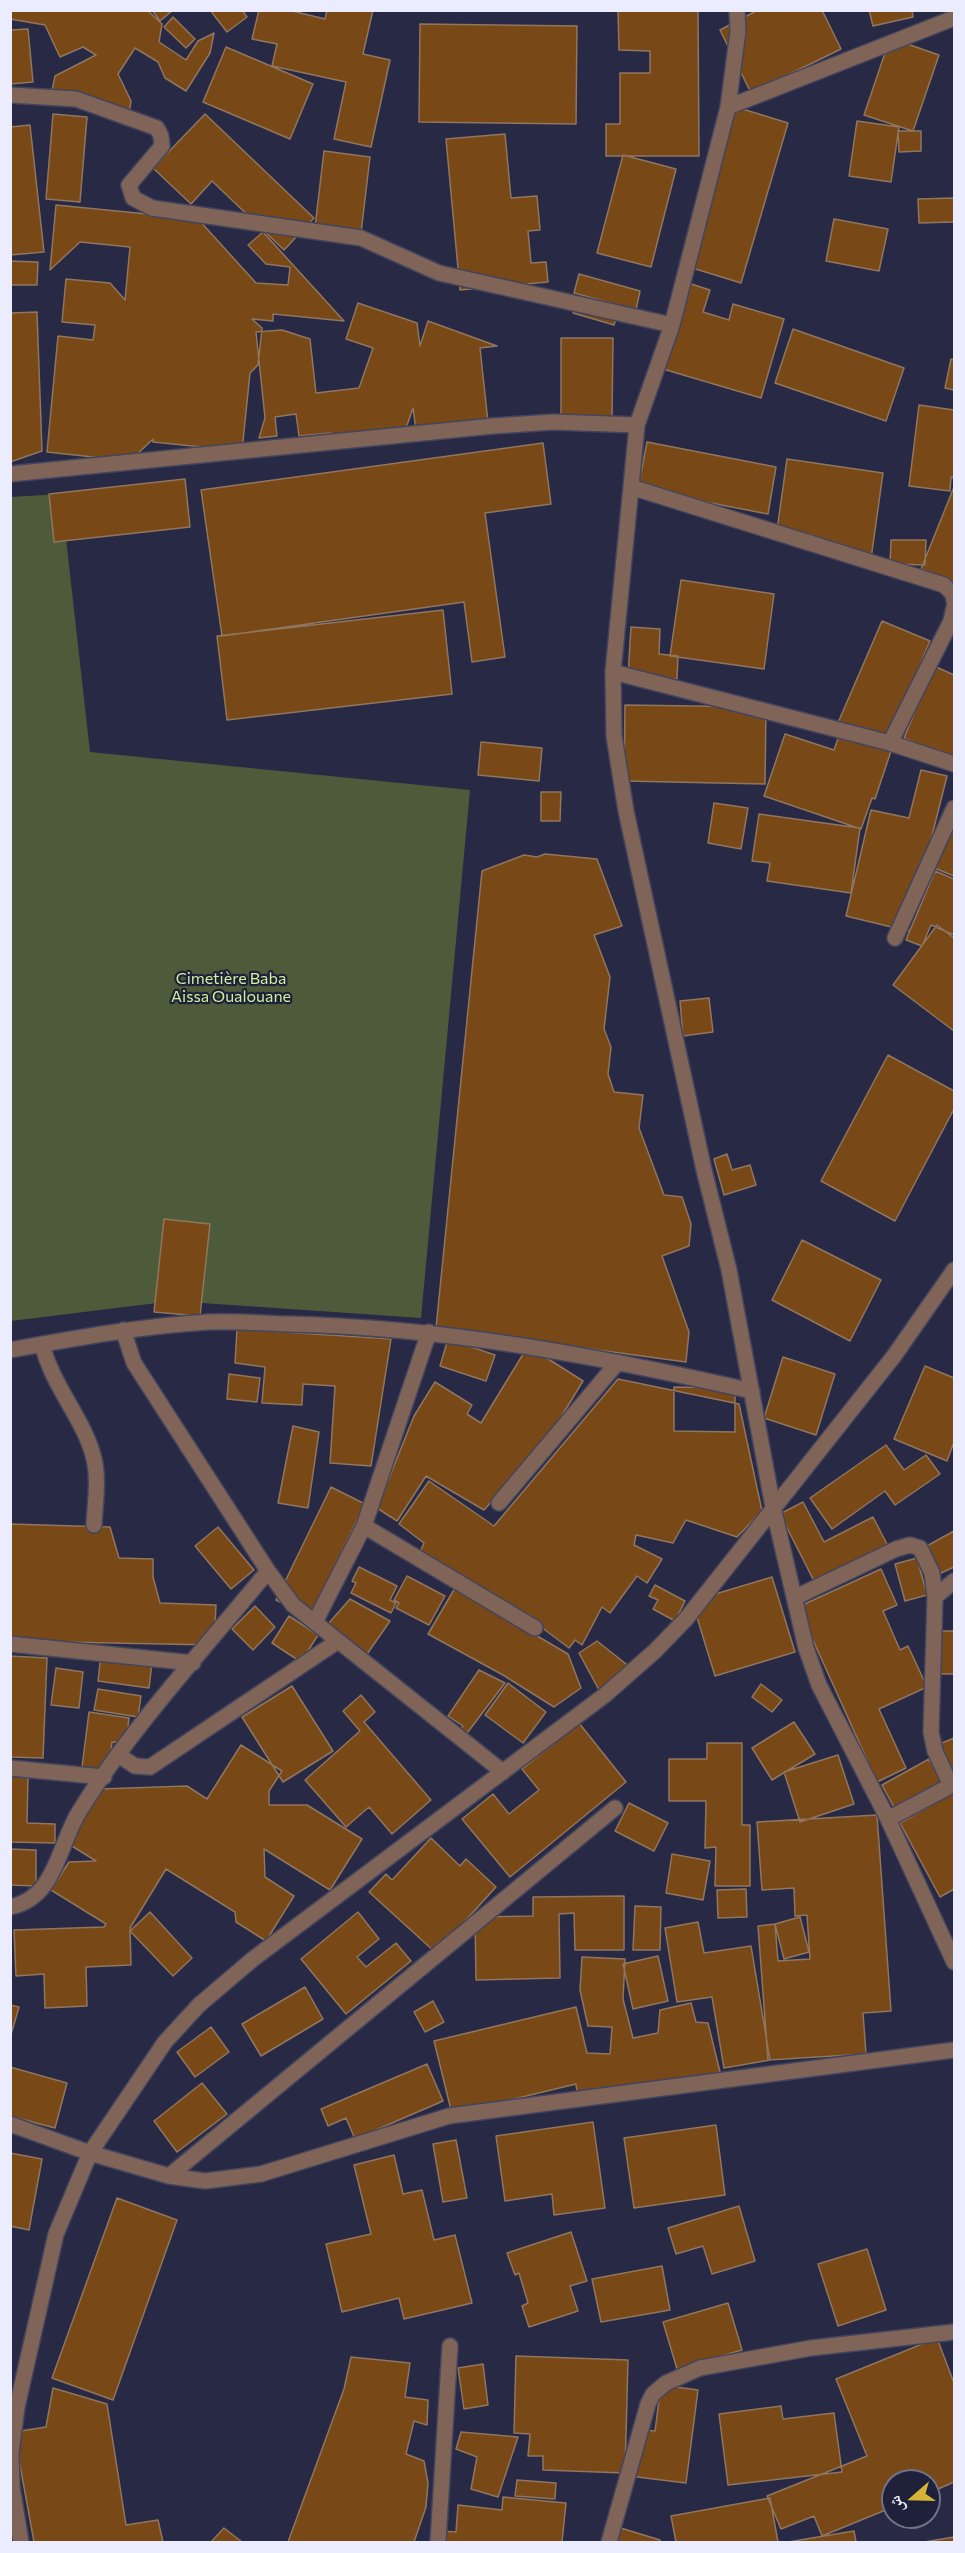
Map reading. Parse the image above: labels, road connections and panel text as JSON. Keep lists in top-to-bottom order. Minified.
{"parks":["Cimetière Baba Aissa Oualouane"],"north":"left"}
